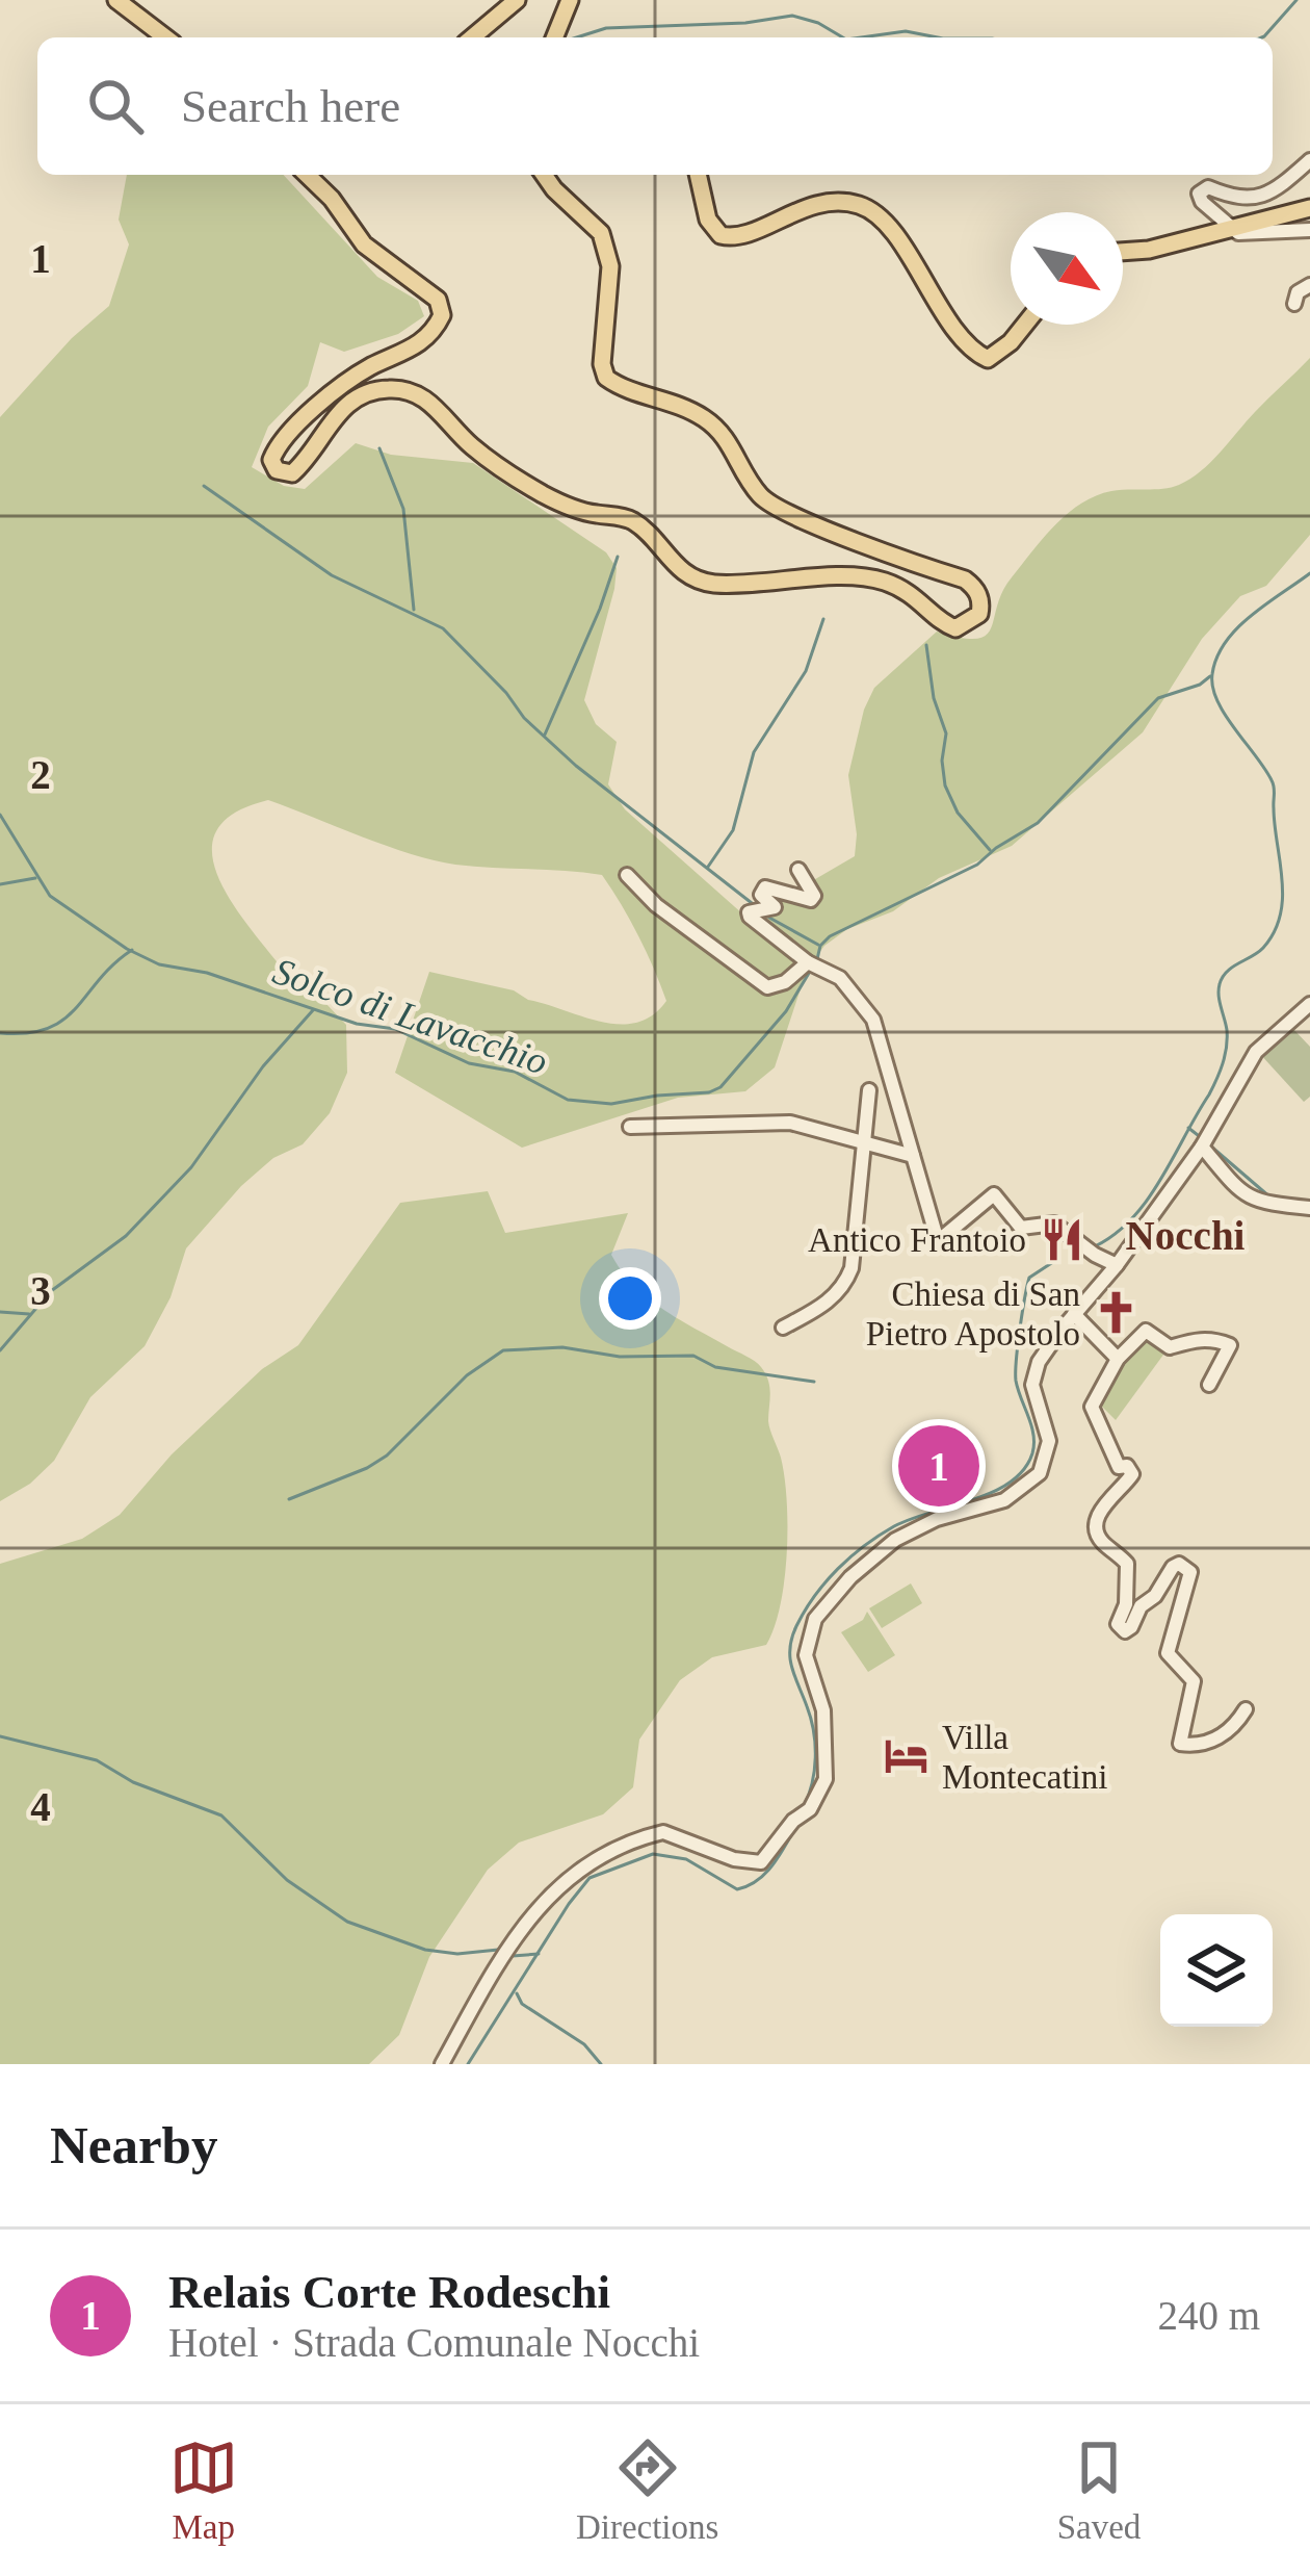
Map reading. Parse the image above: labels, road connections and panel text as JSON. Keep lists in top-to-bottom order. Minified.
{"districts":["Nocchi"],"water":["Solco di Lavacchio"],"places":{"restaurant":["Antico Frantoio"],"church":["Chiesa di San Pietro Apostolo"],"hotel":["Villa Montecatini"]},"north":"bottom right","page":{"search":"Search here","pins":"1","heading":"Nearby","list":[{"mark":"1","name":"Relais Corte Rodeschi","note":"Hotel · Strada Comunale Nocchi","value":"240 m"}],"nav":["Map","Directions","Saved"]},"grid":{"rows":["1","2","3","4"]}}
